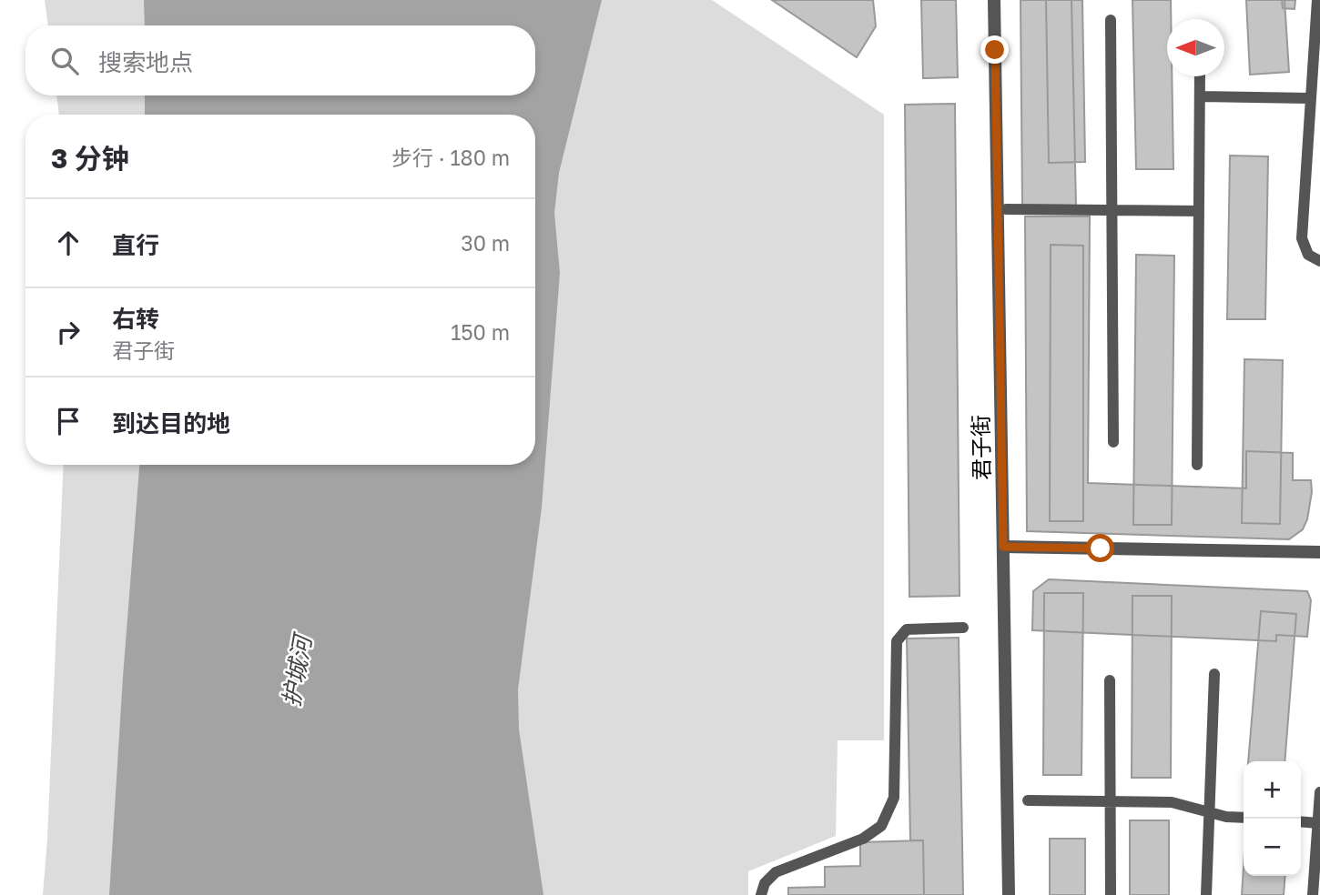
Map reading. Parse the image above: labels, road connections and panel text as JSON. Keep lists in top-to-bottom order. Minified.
{"streets":{"street":["君子街"]},"water":["护城河"],"north":"left","page":{"search":"搜索地点","heading":["3 分钟","步行 · 180 m"],"list":[["直行","30 m"],["右转","君子街","150 m"],"到达目的地"],"map_buttons":["+","−"]}}
